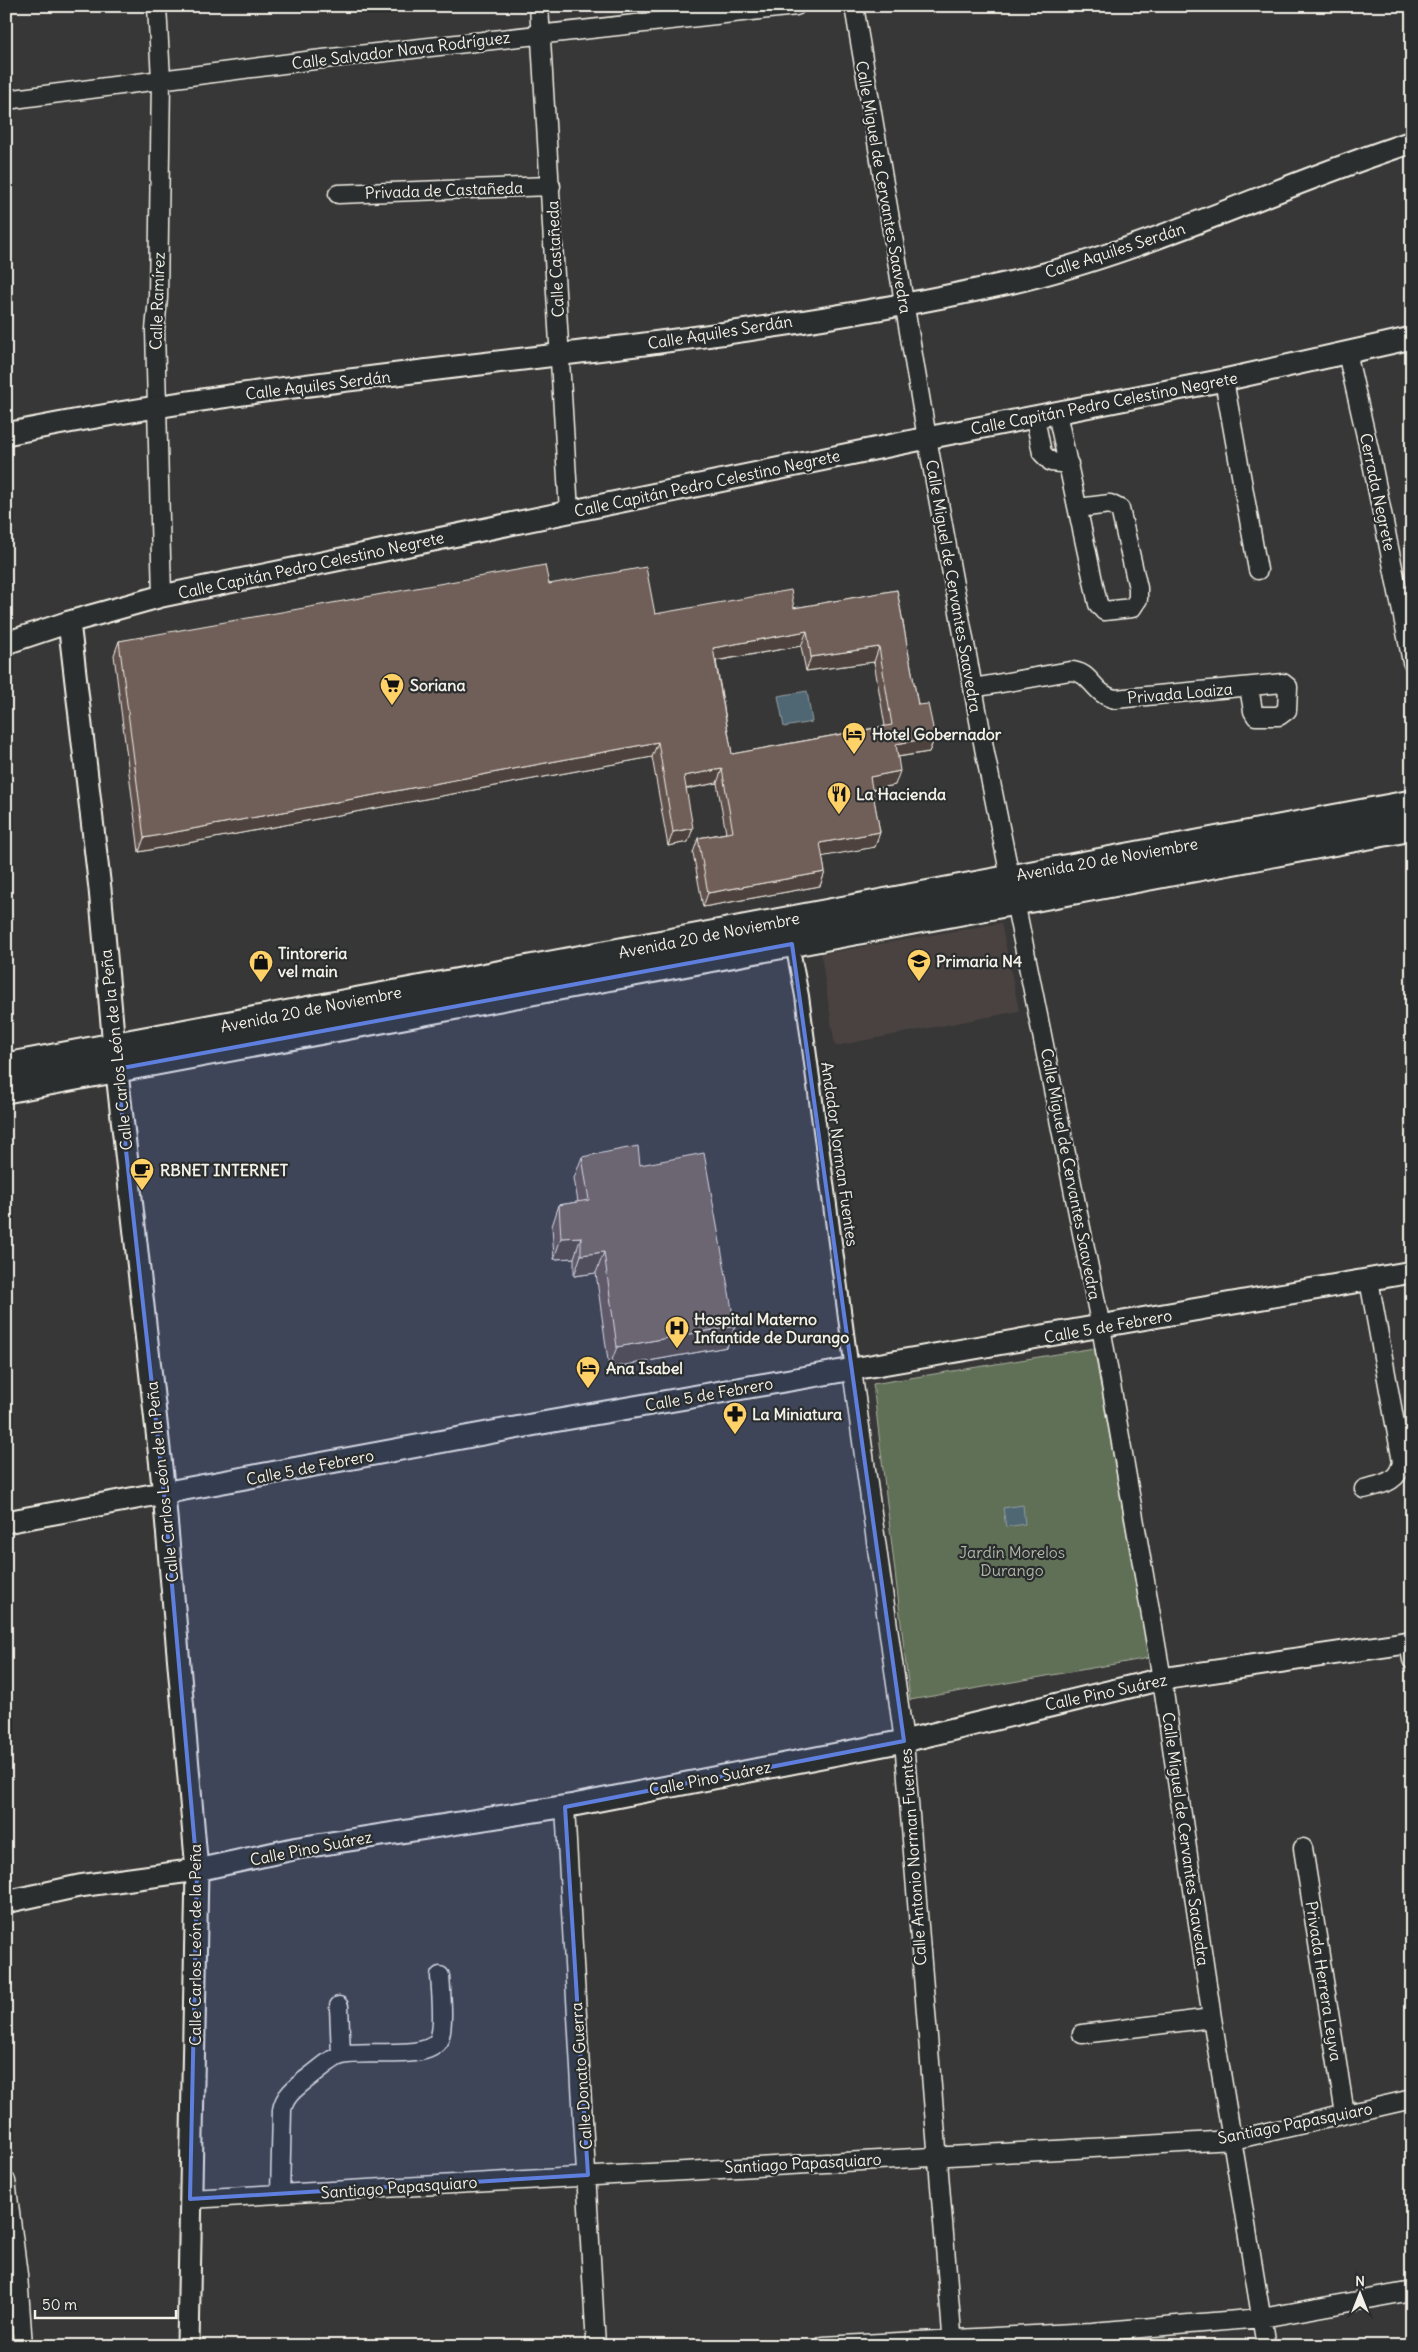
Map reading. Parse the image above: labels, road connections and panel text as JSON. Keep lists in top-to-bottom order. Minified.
{"streets":{"main road":["Avenida 20 de Noviembre"],"street":["Calle Salvador Nava Rodríguez","Calle Miguel de Cervantes Saavedra","Privada de Castañeda","Calle Aquiles Serdán","Calle Castañeda","Calle Ramírez","Calle Capitán Pedro Celestino Negrete","Cerrada Negrete","Privada Loaiza","Calle Carlos León de la Peña","Andador Norman Fuentes","Calle 5 de Febrero","Calle Pino Suárez","Calle Antonio Norman Fuentes","Privada Herrera Leyva","Calle Donato Guerra","Santiago Papasquiaro"]},"crossings":[["Calle Salvador Nava Rodríguez","Calle Castañeda"],["Calle Salvador Nava Rodríguez","Calle Ramírez"],["Calle Miguel de Cervantes Saavedra","Calle Aquiles Serdán"],["Calle Miguel de Cervantes Saavedra","Calle Capitán Pedro Celestino Negrete"],["Calle Miguel de Cervantes Saavedra","Privada Loaiza"],["Calle Miguel de Cervantes Saavedra","Avenida 20 de Noviembre"],["Calle Miguel de Cervantes Saavedra","Calle 5 de Febrero"],["Calle Miguel de Cervantes Saavedra","Calle Pino Suárez"],["Calle Miguel de Cervantes Saavedra","Santiago Papasquiaro"],["Privada de Castañeda","Calle Castañeda"],["Calle Aquiles Serdán","Calle Castañeda"],["Calle Aquiles Serdán","Calle Ramírez"],["Calle Castañeda","Calle Capitán Pedro Celestino Negrete"],["Calle Ramírez","Calle Capitán Pedro Celestino Negrete"],["Calle Capitán Pedro Celestino Negrete","Cerrada Negrete"],["Calle Capitán Pedro Celestino Negrete","Calle Carlos León de la Peña"],["Avenida 20 de Noviembre","Calle Carlos León de la Peña"],["Avenida 20 de Noviembre","Andador Norman Fuentes"],["Calle Carlos León de la Peña","Calle 5 de Febrero"],["Calle Carlos León de la Peña","Calle Pino Suárez"],["Calle Carlos León de la Peña","Santiago Papasquiaro"],["Andador Norman Fuentes","Calle 5 de Febrero"],["Andador Norman Fuentes","Calle Antonio Norman Fuentes"],["Calle 5 de Febrero","Calle Antonio Norman Fuentes"],["Calle Pino Suárez","Calle Antonio Norman Fuentes"],["Calle Pino Suárez","Calle Donato Guerra"],["Calle Antonio Norman Fuentes","Santiago Papasquiaro"],["Privada Herrera Leyva","Santiago Papasquiaro"],["Calle Donato Guerra","Santiago Papasquiaro"]],"parks":["Jardín Morelos Durango"],"places":{"supermarket":["Soriana"],"hotel":["Hotel Gobernador","Ana Isabel"],"restaurant":["La Hacienda"],"school or university":["Primaria N4"],"shop":["Tintoreria vel main"],"cafe":["RBNET INTERNET"],"hospital":["Hospital Materno Infantide de Durango"],"pharmacy":["La Miniatura"]},"scale_bar":"50 m","north":"top"}
